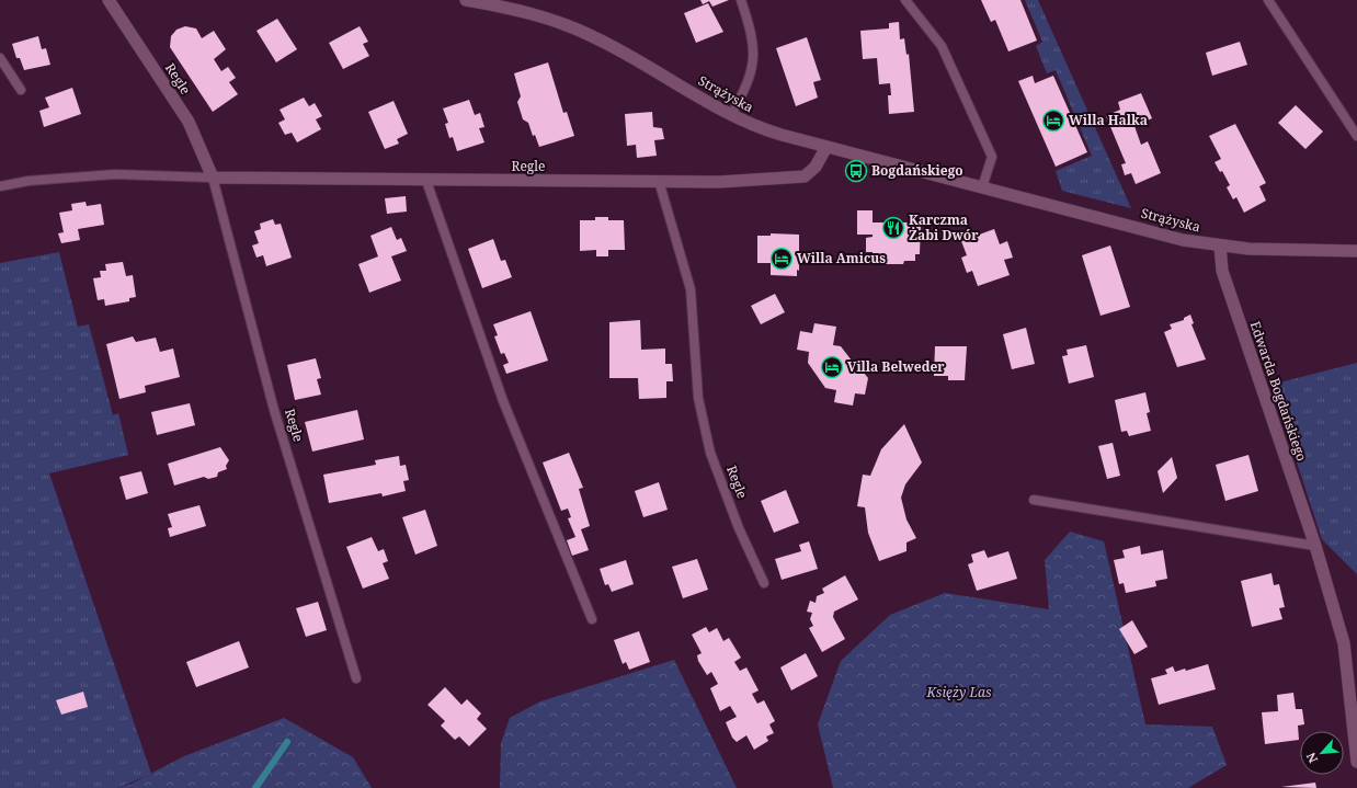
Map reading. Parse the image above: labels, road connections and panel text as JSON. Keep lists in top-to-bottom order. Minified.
{"streets":{"street":["Regle","Strążyska","Edwarda Bogdańskiego"]},"crossings":[["Regle","Strążyska"],["Strążyska","Edwarda Bogdańskiego"]],"parks":["Księży Las"],"places":{"hotel":["Willa Halka","Willa Amicus","Villa Belweder"],"bus stop":["Bogdańskiego"],"restaurant":["Karczma Żabi Dwór"]},"north":"bottom left"}
